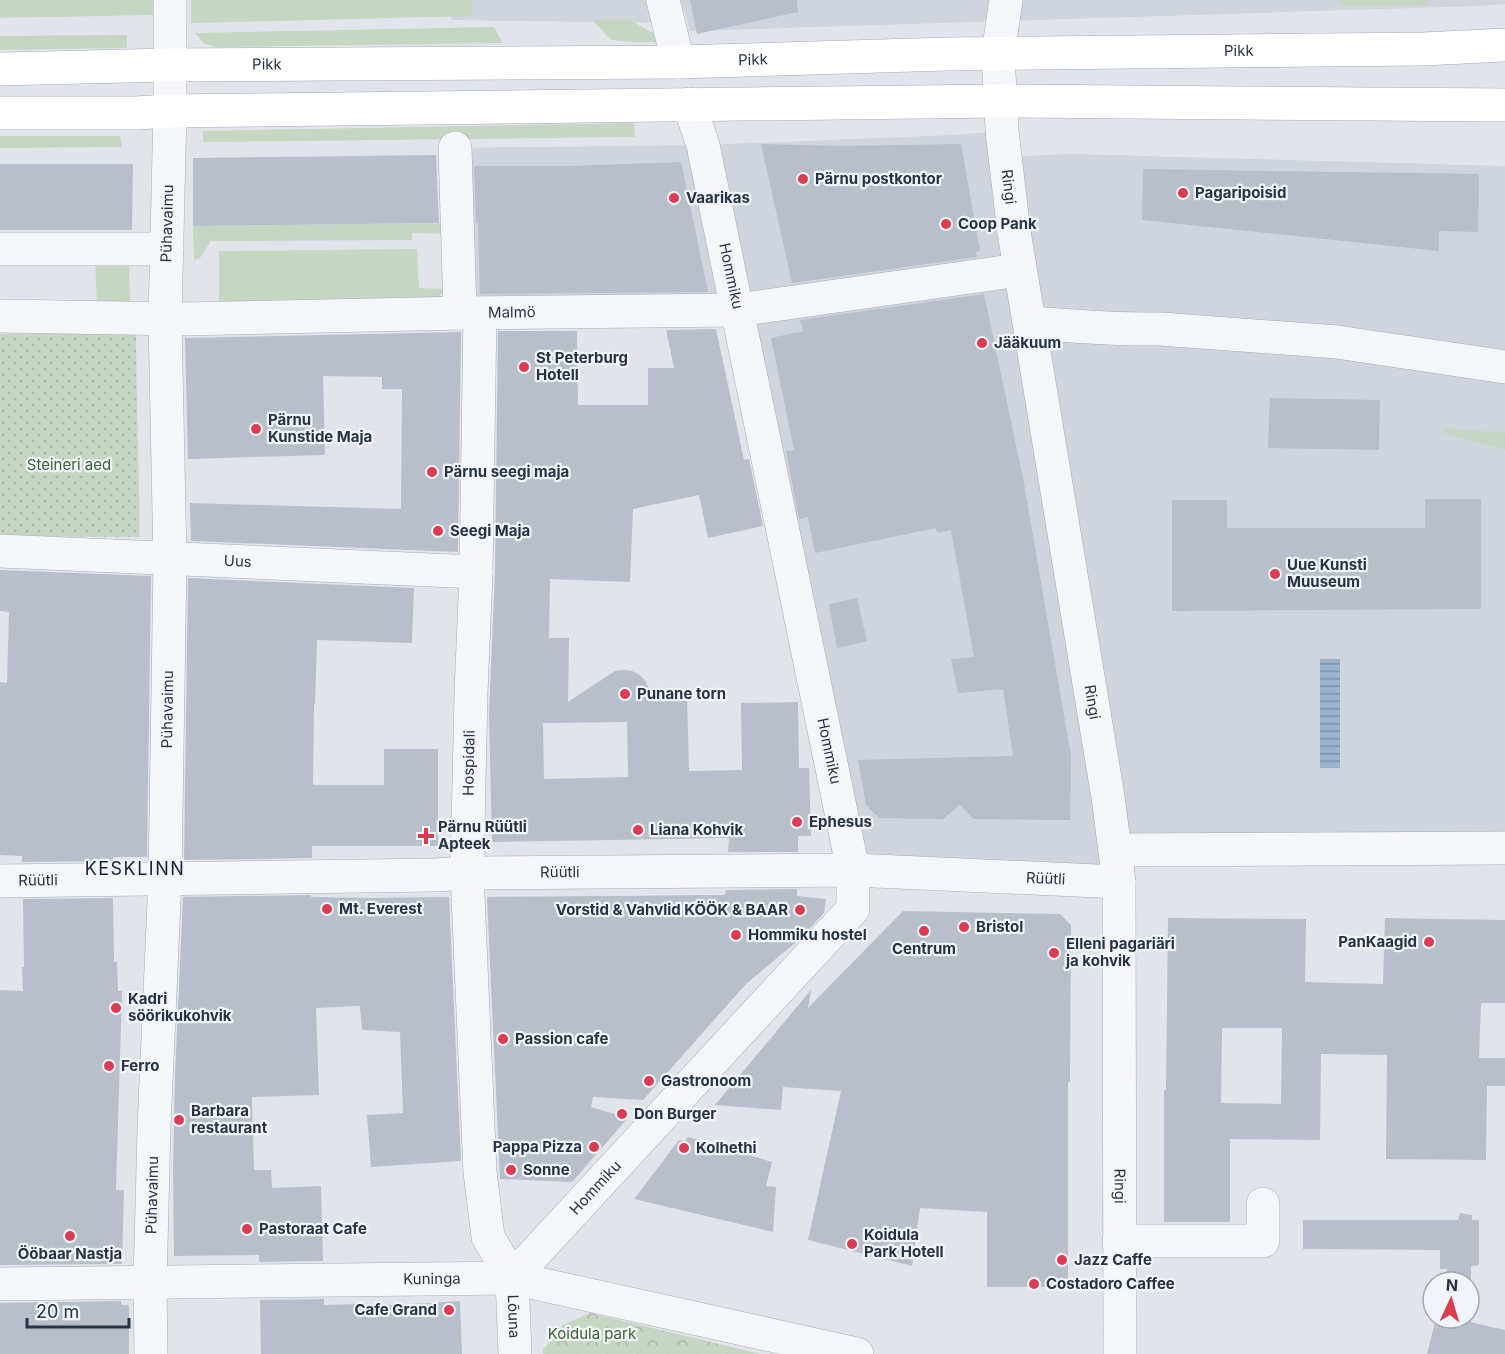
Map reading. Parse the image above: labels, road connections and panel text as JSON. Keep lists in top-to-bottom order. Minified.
{"streets":{"main road":["Pikk"],"street":["Ringi","Pühavaimu","Hommiku","Malmö","Uus","Hospidali","Rüütli","Kuninga","Lõuna"]},"crossings":[["Pikk","Ringi"],["Pikk","Pühavaimu"],["Ringi","Malmö"],["Ringi","Rüütli"],["Pühavaimu","Malmö"],["Pühavaimu","Uus"],["Pühavaimu","Rüütli"],["Pühavaimu","Kuninga"],["Hommiku","Malmö"],["Hommiku","Hospidali"],["Hommiku","Rüütli"],["Hommiku","Kuninga"],["Hommiku","Lõuna"],["Malmö","Hospidali"],["Uus","Hospidali"],["Hospidali","Rüütli"],["Hospidali","Kuninga"],["Hospidali","Lõuna"],["Kuninga","Lõuna"]],"districts":["KESKLINN"],"parks":["Steineri aed","Koidula park"],"places":{"other":["Pärnu postkontor","Pagaripoisid","Vaarikas","Coop Pank","Jääkuum","St Peterburg Hotell","Pärnu Kunstide Maja","Pärnu seegi maja","Seegi Maja","Uue Kunsti Muuseum","Punane torn","Ephesus","Liana Kohvik","Mt. Everest","Vorstid & Vahvlid KÖÖK & BAAR","Bristol","Centrum","Hommiku hostel","PanKaagid","Elleni pagariäri ja kohvik","Kadri söörikukohvik","Passion cafe","Ferro","Gastronoom","Don Burger","Barbara restaurant","Pappa Pizza","Kolhethi","Sonne","Pastoraat Cafe","Ööbaar Nastja","Koidula Park Hotell","Jazz Caffe","Costadoro Caffee","Cafe Grand"],"health":["Pärnu Rüütli Apteek"]},"scale_bar":"20 m","north":"top"}
